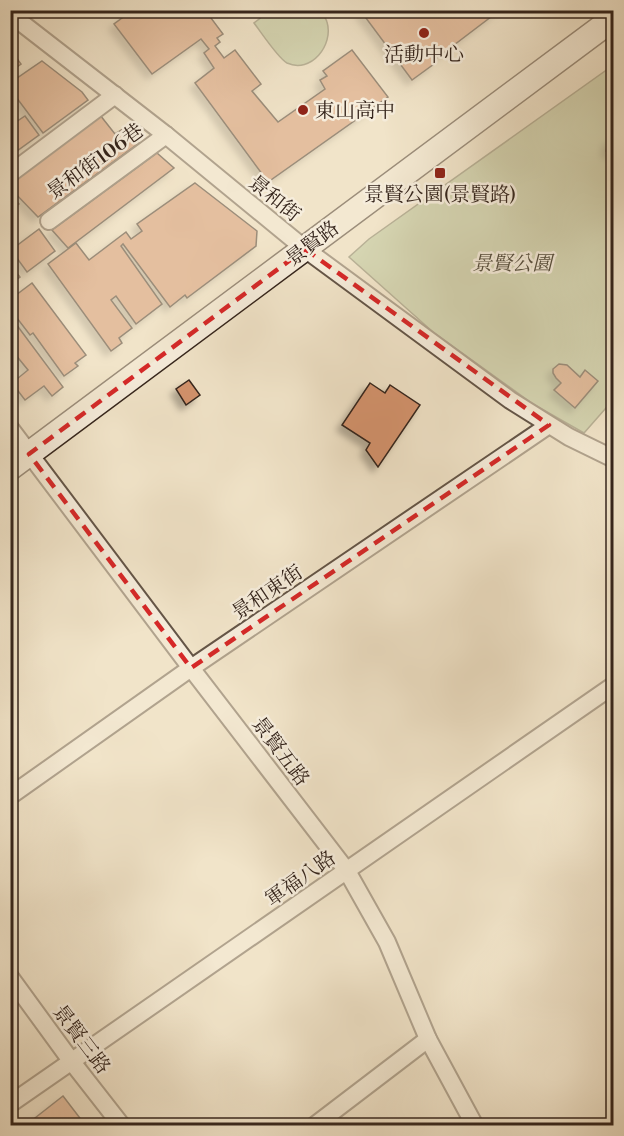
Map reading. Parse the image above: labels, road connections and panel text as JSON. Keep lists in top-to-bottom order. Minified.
{"streets":{"street":["景和街106巷","景和街","景賢路","景和東街","景賢五路","軍福八路","景賢三路"]},"crossings":[["景和街106巷","景和街"],["景和街","景賢路"],["景和街","景和東街"],["景賢路","景賢五路"],["景和東街","景賢五路"],["景賢五路","軍福八路"],["軍福八路","景賢三路"]],"parks":["景賢公園"],"places":{"other":["活動中心","東山高中"],"transit":["景賢公園(景賢路)"]}}
